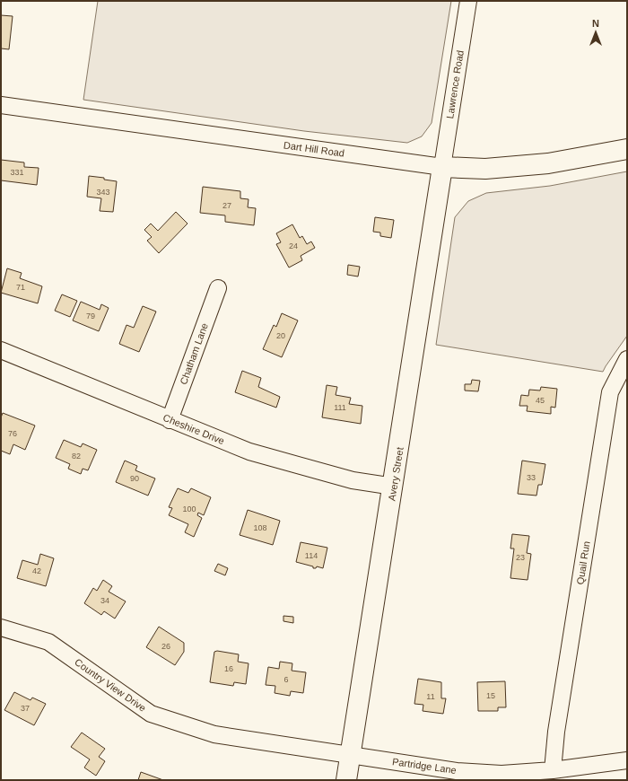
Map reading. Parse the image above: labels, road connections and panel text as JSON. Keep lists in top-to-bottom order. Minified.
{"streets":{"main road":["Dart Hill Road","Avery Street"],"street":["Lawrence Road","Chatham Lane","Cheshire Drive","Quail Run","Country View Drive","Partridge Lane"]},"crossings":[["Lawrence Road","Dart Hill Road"],["Lawrence Road","Avery Street"],["Dart Hill Road","Avery Street"],["Chatham Lane","Cheshire Drive"],["Cheshire Drive","Avery Street"],["Avery Street","Country View Drive"],["Avery Street","Partridge Lane"],["Quail Run","Partridge Lane"],["Country View Drive","Partridge Lane"]],"house_numbers":["331","343","27","24","71","79","20","45","111","76","82","33","90","100","108","114","23","42","34","26","16","6","15","11","37"],"north":"top"}
